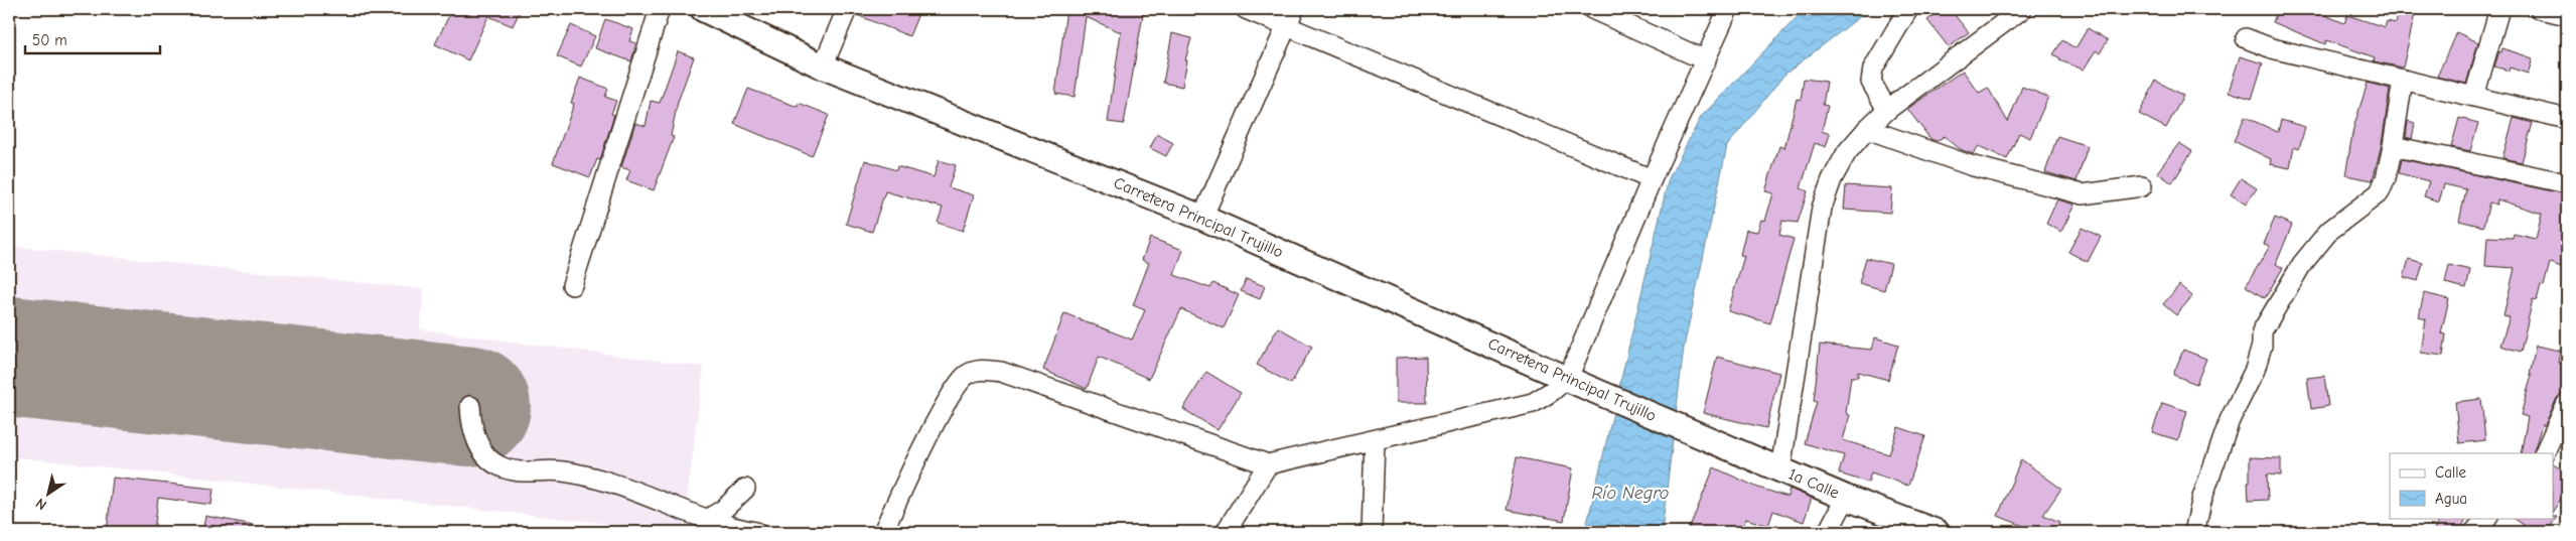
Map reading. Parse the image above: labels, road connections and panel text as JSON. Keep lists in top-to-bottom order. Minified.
{"streets":{"main road":["Carretera Principal Trujillo","1a Calle"]},"crossings":[["Carretera Principal Trujillo","1a Calle"]],"water":["Río Negro"],"legend":["Calle","Agua"],"scale_bar":"50 m","north":"bottom left"}
